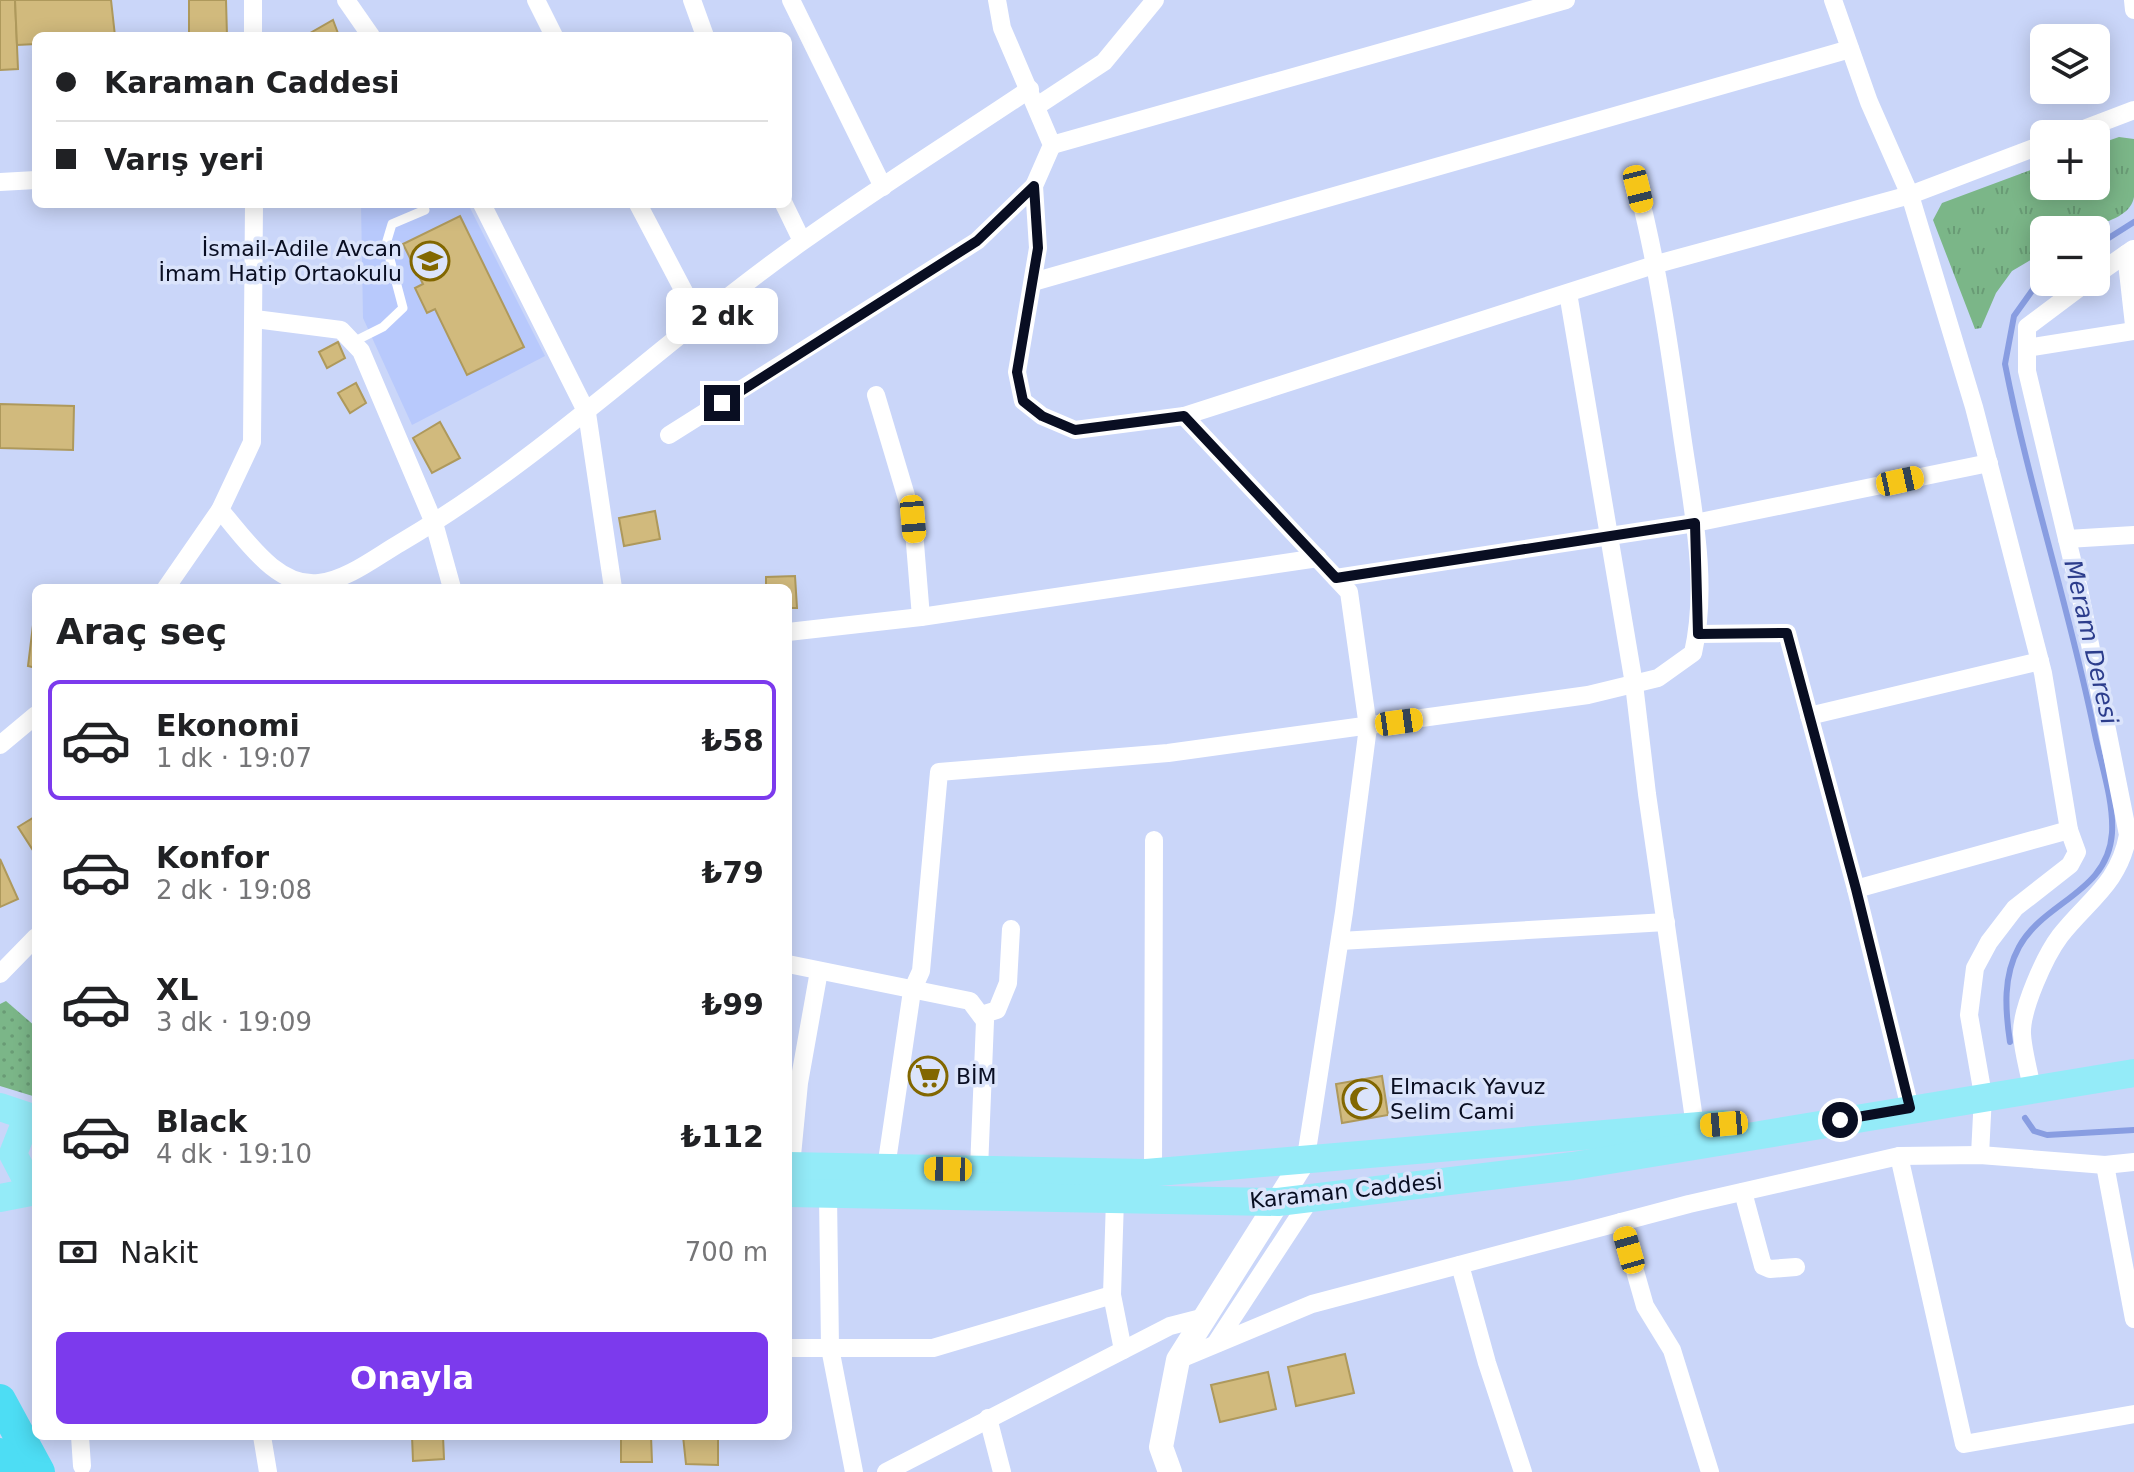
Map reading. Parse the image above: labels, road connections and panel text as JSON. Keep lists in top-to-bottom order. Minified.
{"streets":{"main road":["Karaman Caddesi"]},"water":["Meram Deresi"],"places":{"school or university":["İsmail-Adile Avcan İmam Hatip Ortaokulu"],"supermarket":["BİM"],"mosque":["Elmacık Yavuz Selim Cami"]},"page":{"map_buttons":["+","−"],"banner":["Karaman Caddesi","Varış yeri"],"bubble":"2 dk","heading":"Araç seç","list":[{"name":"Ekonomi","note":"1 dk · 19:07","value":"₺58"},{"name":"Konfor","note":"2 dk · 19:08","value":"₺79"},{"name":"XL","note":"3 dk · 19:09","value":"₺99"},{"name":"Black","note":"4 dk · 19:10","value":"₺112"}],"pay":["Nakit","700 m"],"buttons":"Onayla"}}
